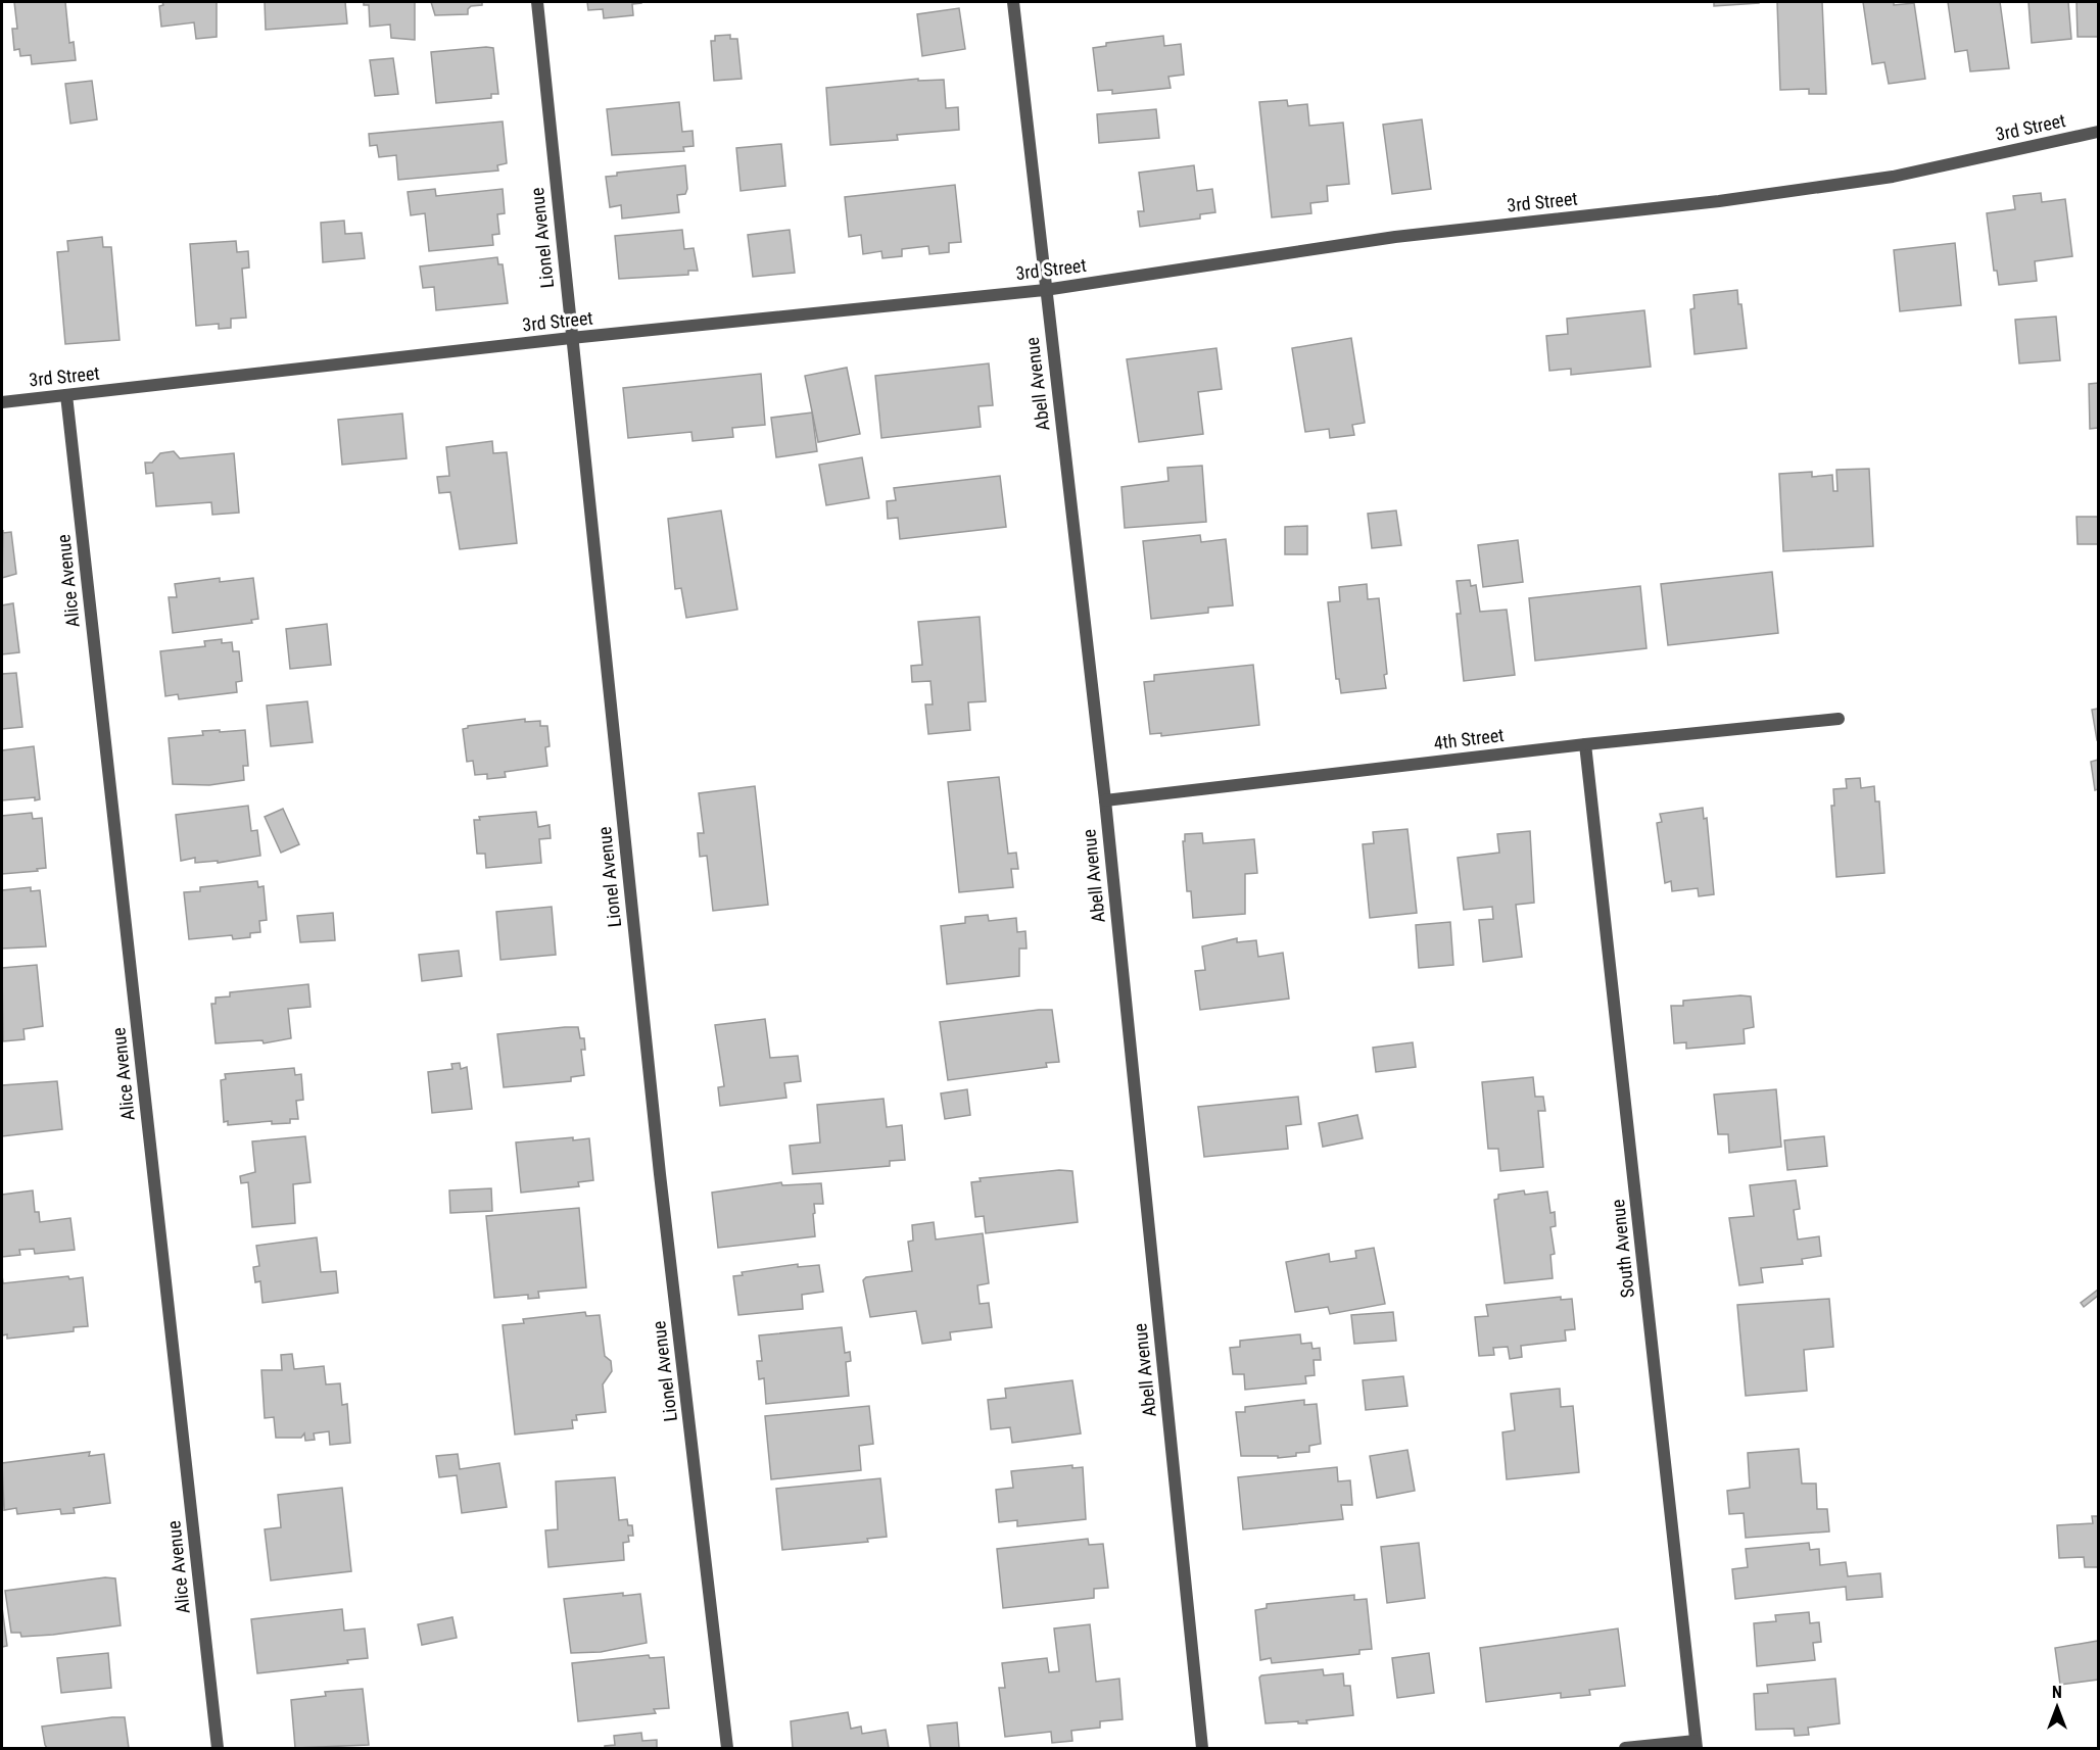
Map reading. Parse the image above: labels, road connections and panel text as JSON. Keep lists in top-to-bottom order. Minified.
{"streets":{"street":["3rd Street","Lionel Avenue","Abell Avenue","Alice Avenue","4th Street","South Avenue"]},"crossings":[["3rd Street","Lionel Avenue"],["3rd Street","Abell Avenue"],["3rd Street","Alice Avenue"],["Abell Avenue","4th Street"],["4th Street","South Avenue"]],"north":"top"}
